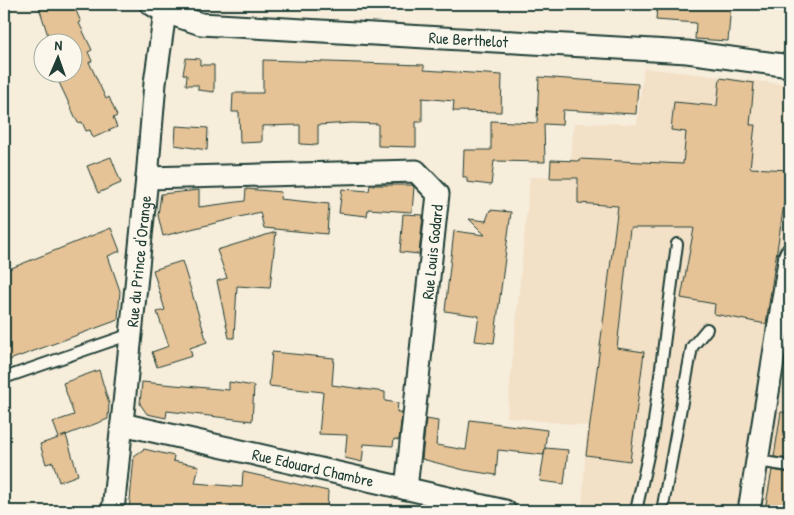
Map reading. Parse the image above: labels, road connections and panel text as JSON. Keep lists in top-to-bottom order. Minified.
{"streets":{"street":["Rue Berthelot","Rue Louis Godard","Rue du Prince d'Orange","Rue Edouard Chambre"]},"crossings":[["Rue Berthelot","Rue du Prince d'Orange"],["Rue Louis Godard","Rue du Prince d'Orange"],["Rue Louis Godard","Rue Edouard Chambre"],["Rue du Prince d'Orange","Rue Edouard Chambre"]],"north":"top"}
